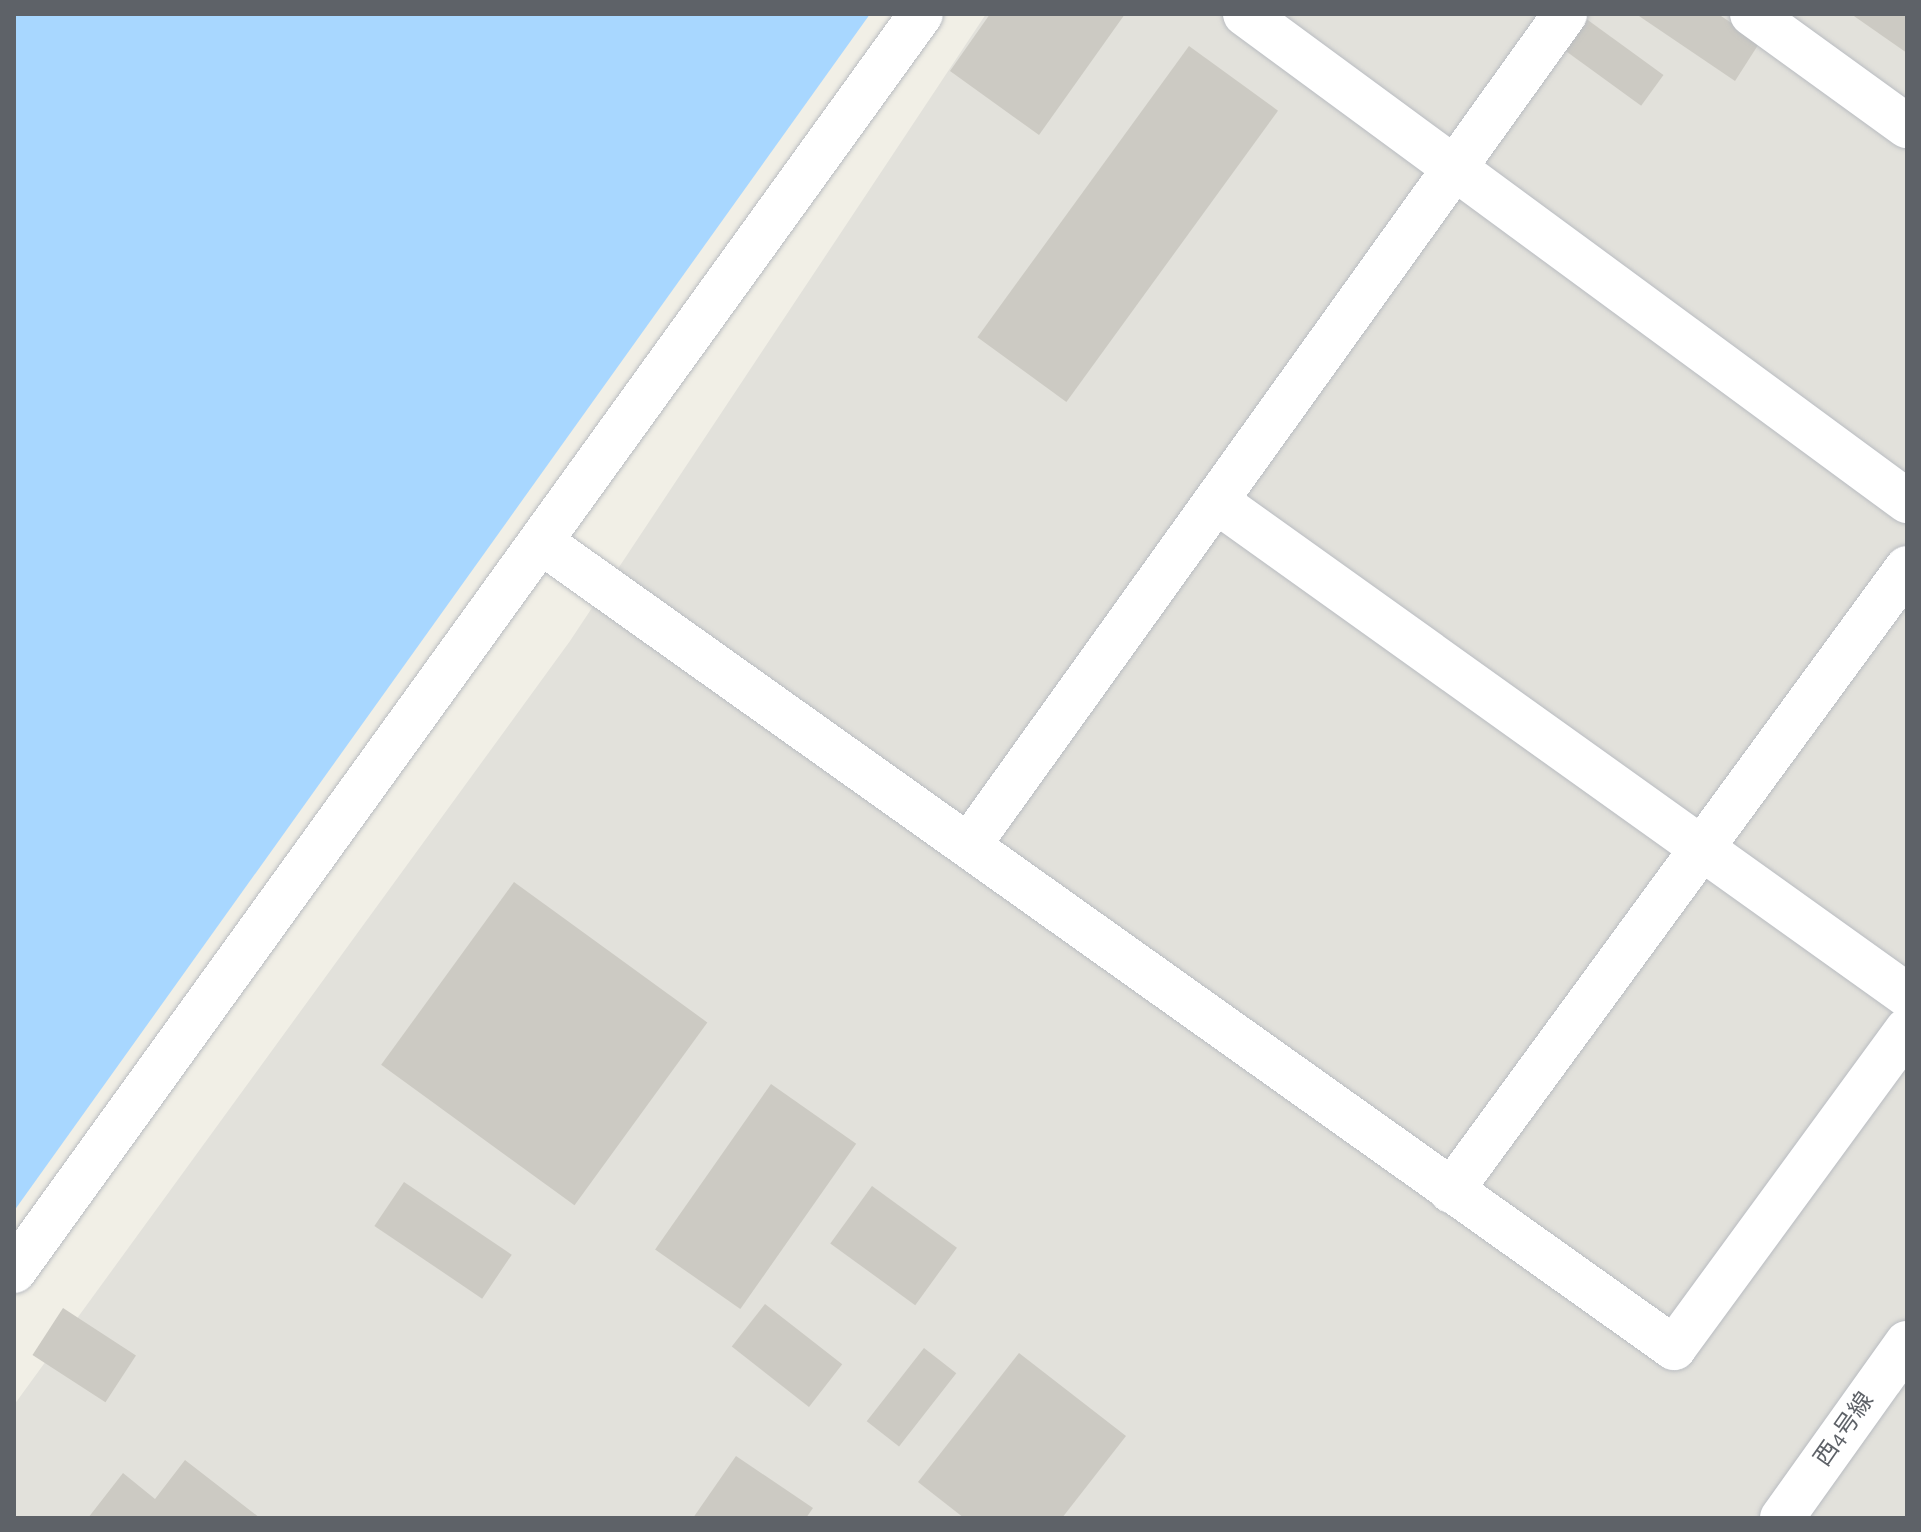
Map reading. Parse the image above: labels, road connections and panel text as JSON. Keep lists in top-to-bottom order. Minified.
{"streets":{"lane":["西4号線"]}}
